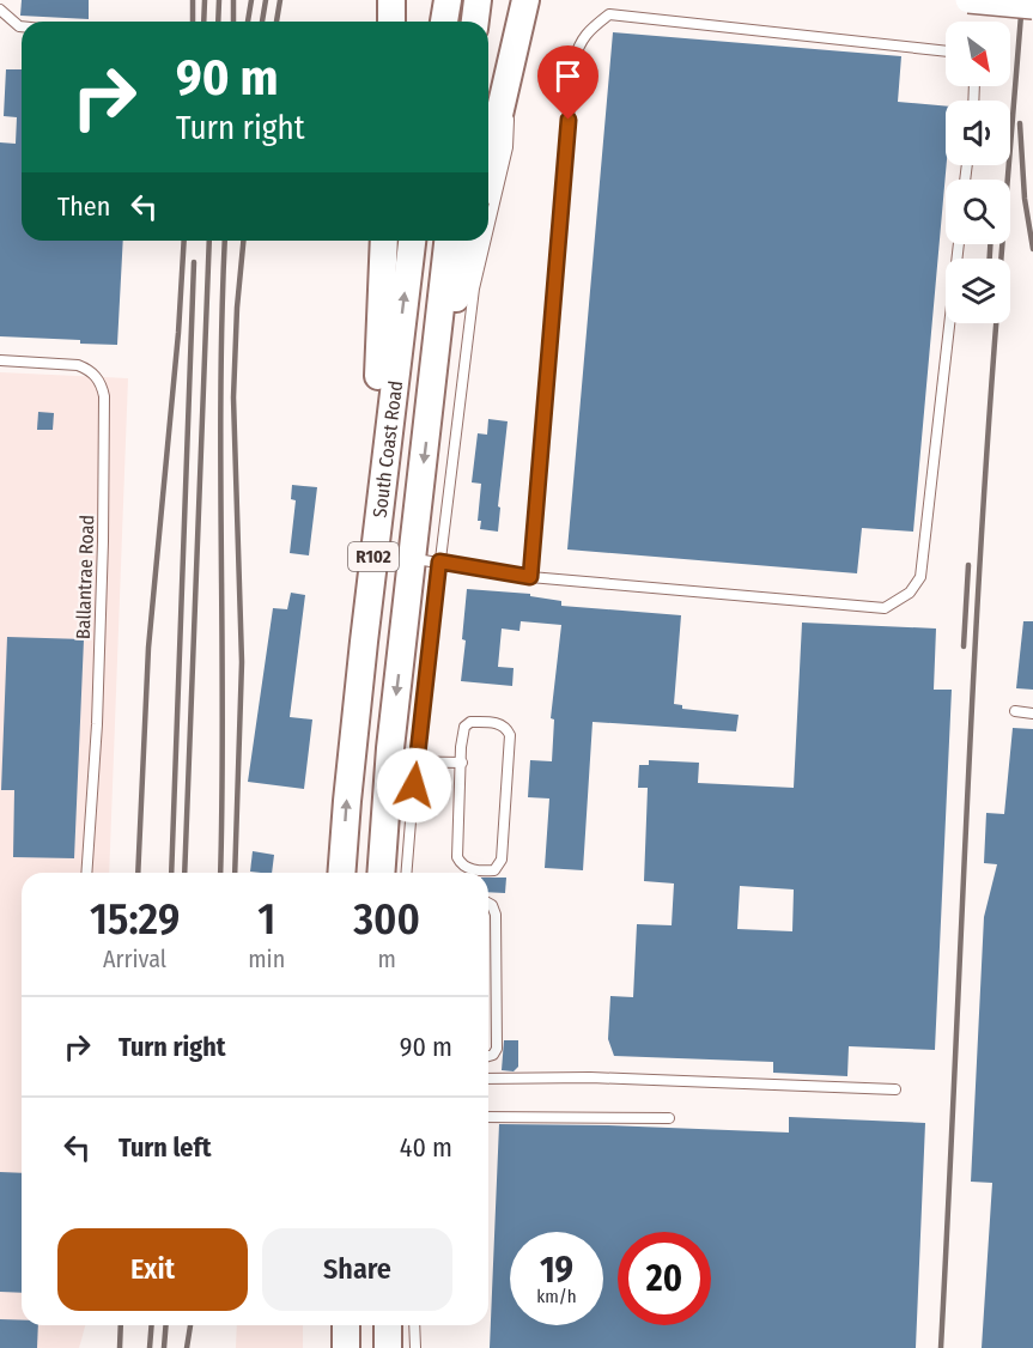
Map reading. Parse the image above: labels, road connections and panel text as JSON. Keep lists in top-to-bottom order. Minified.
{"streets":{"main road":["South Coast Road","R102"],"lane":["Ballantrae Road"]},"north":"bottom right","page":{"turn":["90 m","Turn right"],"then":"Then","eta":["15:29","Arrival","1","min","300","m"],"list":[{"name":"Turn right","value":"90 m"},{"name":"Turn left","value":"40 m"}],"buttons":["Exit","Share"],"speed":"19 km/h","limit":"20"}}
